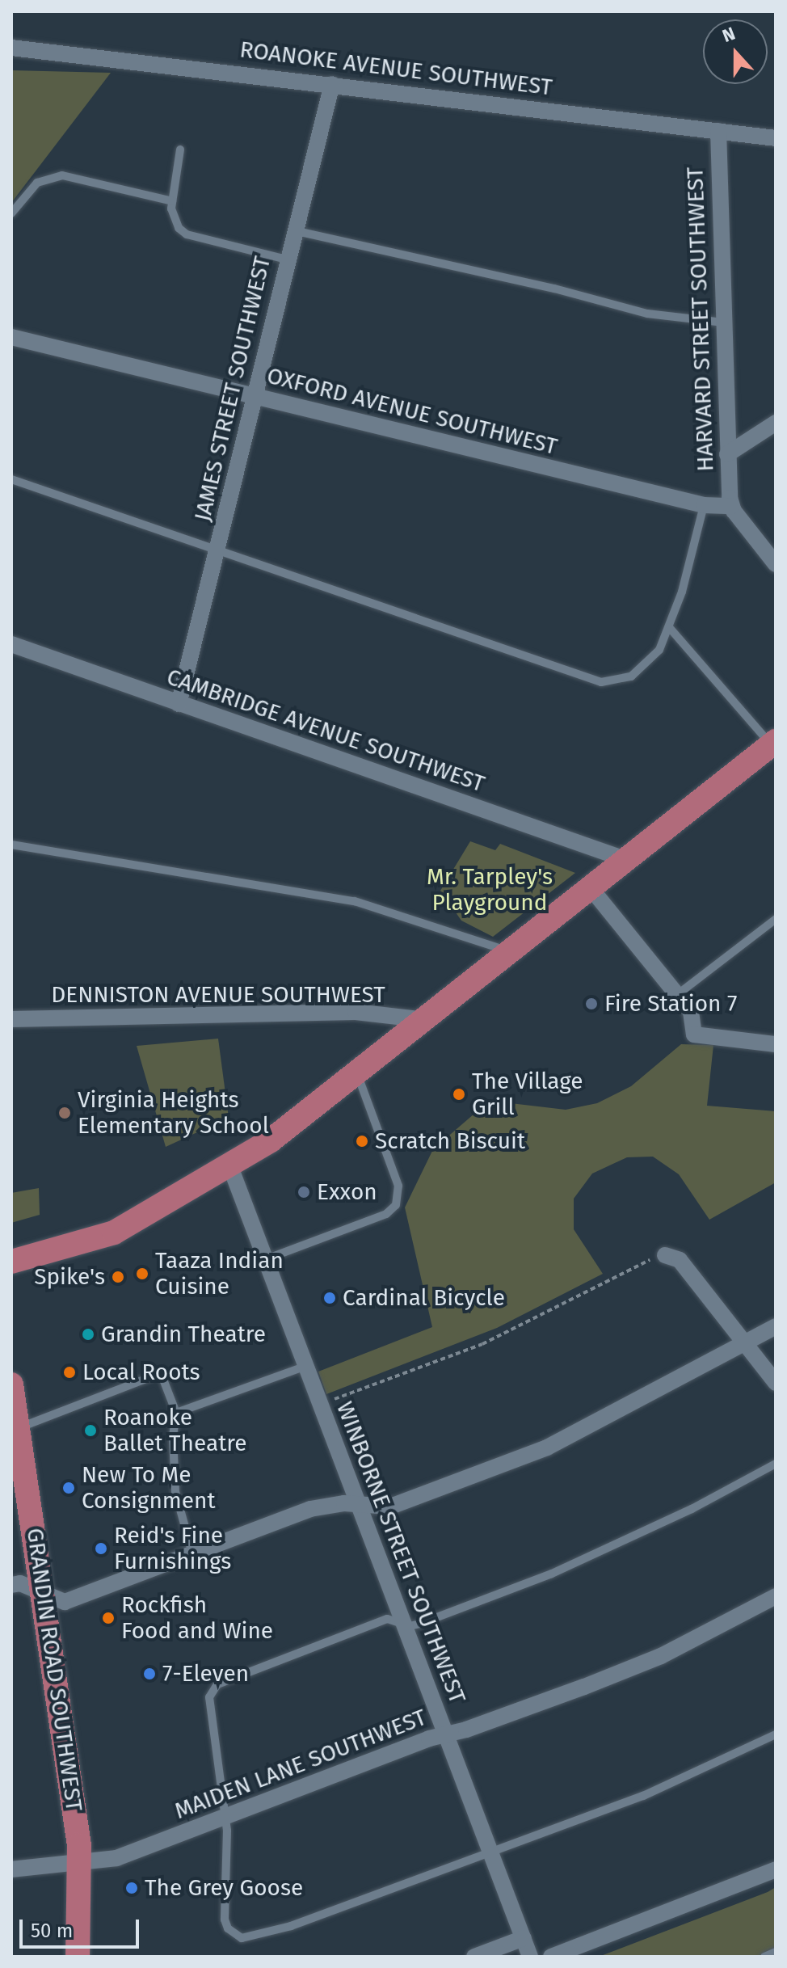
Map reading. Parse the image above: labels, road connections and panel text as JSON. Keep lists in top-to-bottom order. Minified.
{"streets":{"main road":["GRANDIN ROAD SOUTHWEST"],"street":["ROANOKE AVENUE SOUTHWEST","HARVARD STREET SOUTHWEST","JAMES STREET SOUTHWEST","OXFORD AVENUE SOUTHWEST","CAMBRIDGE AVENUE SOUTHWEST","DENNISTON AVENUE SOUTHWEST","WINBORNE STREET SOUTHWEST","MAIDEN LANE SOUTHWEST"]},"crossings":[["ROANOKE AVENUE SOUTHWEST","HARVARD STREET SOUTHWEST"],["ROANOKE AVENUE SOUTHWEST","JAMES STREET SOUTHWEST"],["HARVARD STREET SOUTHWEST","OXFORD AVENUE SOUTHWEST"],["JAMES STREET SOUTHWEST","OXFORD AVENUE SOUTHWEST"],["JAMES STREET SOUTHWEST","CAMBRIDGE AVENUE SOUTHWEST"],["WINBORNE STREET SOUTHWEST","MAIDEN LANE SOUTHWEST"],["GRANDIN ROAD SOUTHWEST","MAIDEN LANE SOUTHWEST"]],"parks":["Mr. Tarpley's Playground"],"places":["Fire Station 7","The Village Grill","Virginia Heights Elementary School","Scratch Biscuit","Exxon","Taaza Indian Cuisine","Spike's","Cardinal Bicycle","Grandin Theatre","Local Roots","Roanoke Ballet Theatre","New To Me Consignment","Reid's Fine Furnishings","Rockfish Food and Wine","7-Eleven","The Grey Goose"],"scale_bar":"50 m","north":"top"}
